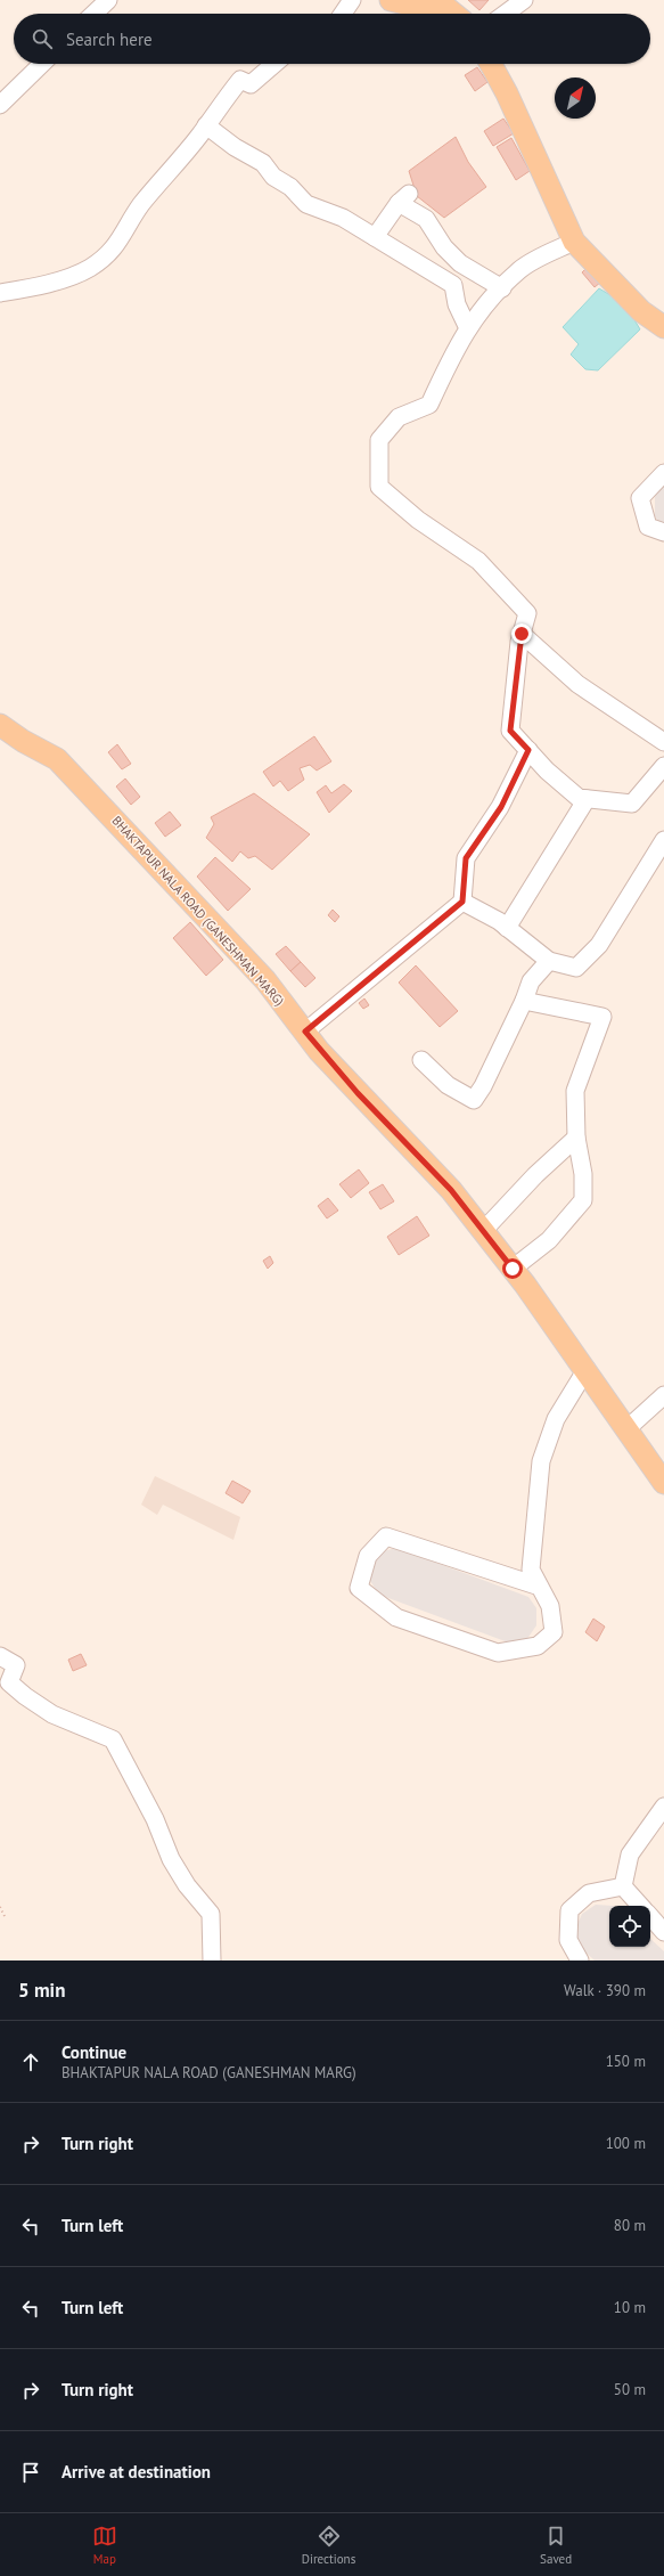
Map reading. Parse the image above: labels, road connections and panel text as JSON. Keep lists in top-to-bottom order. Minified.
{"streets":{"main road":["BHAKTAPUR NALA ROAD (GANESHMAN MARG)"]},"north":"top right","page":{"search":"Search here","heading":["5 min","Walk · 390 m"],"list":[["Continue","BHAKTAPUR NALA ROAD (GANESHMAN MARG)","150 m"],["Turn right","100 m"],["Turn left","80 m"],["Turn left","10 m"],["Turn right","50 m"],"Arrive at destination"],"nav":["Map","Directions","Saved"]}}
